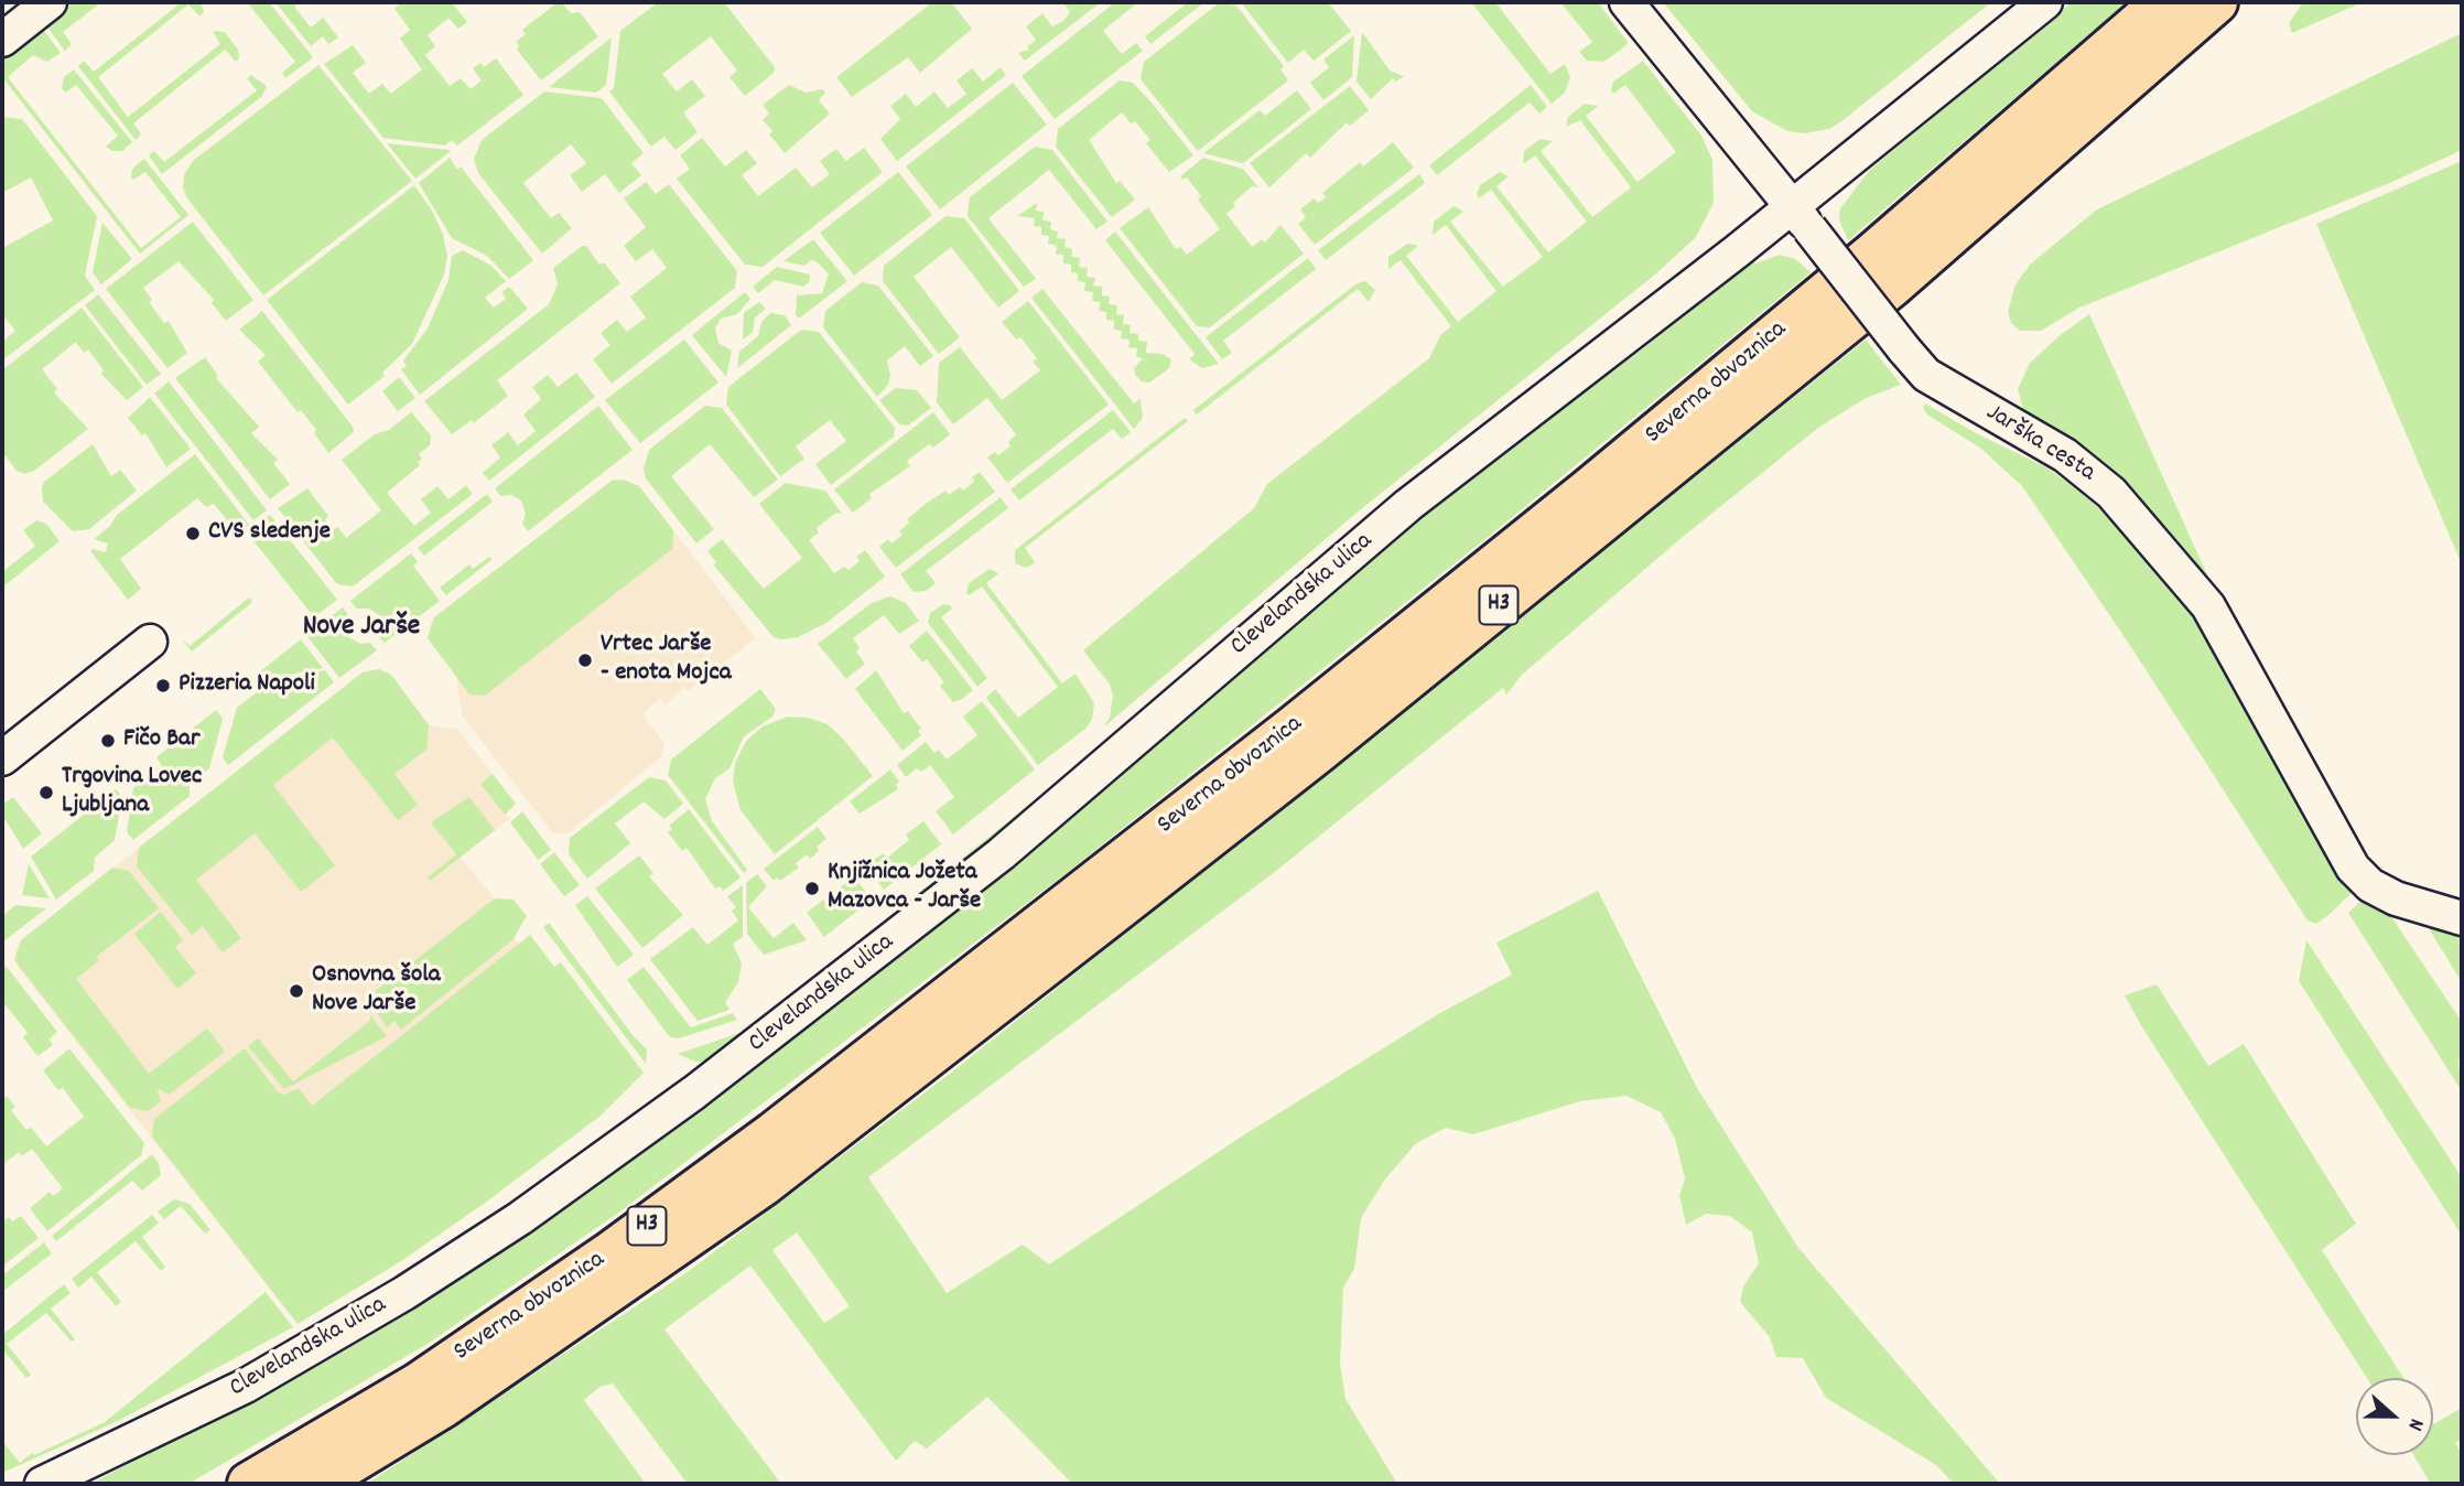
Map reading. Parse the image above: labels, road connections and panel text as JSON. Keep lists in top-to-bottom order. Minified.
{"streets":{"highway":["Severna obvoznica","H3"],"street":["Jarška cesta","Clevelandska ulica"]},"crossings":[["Jarška cesta","Clevelandska ulica"]],"districts":["Nove Jarše"],"places":["CVS sledenje","Vrtec Jarše - enota Mojca","Pizzeria Napoli","Fičo Bar","Trgovina Lovec Ljubljana","Knjižnica Jožeta Mazovca - Jarše","Osnovna šola Nove Jarše"],"north":"right"}
